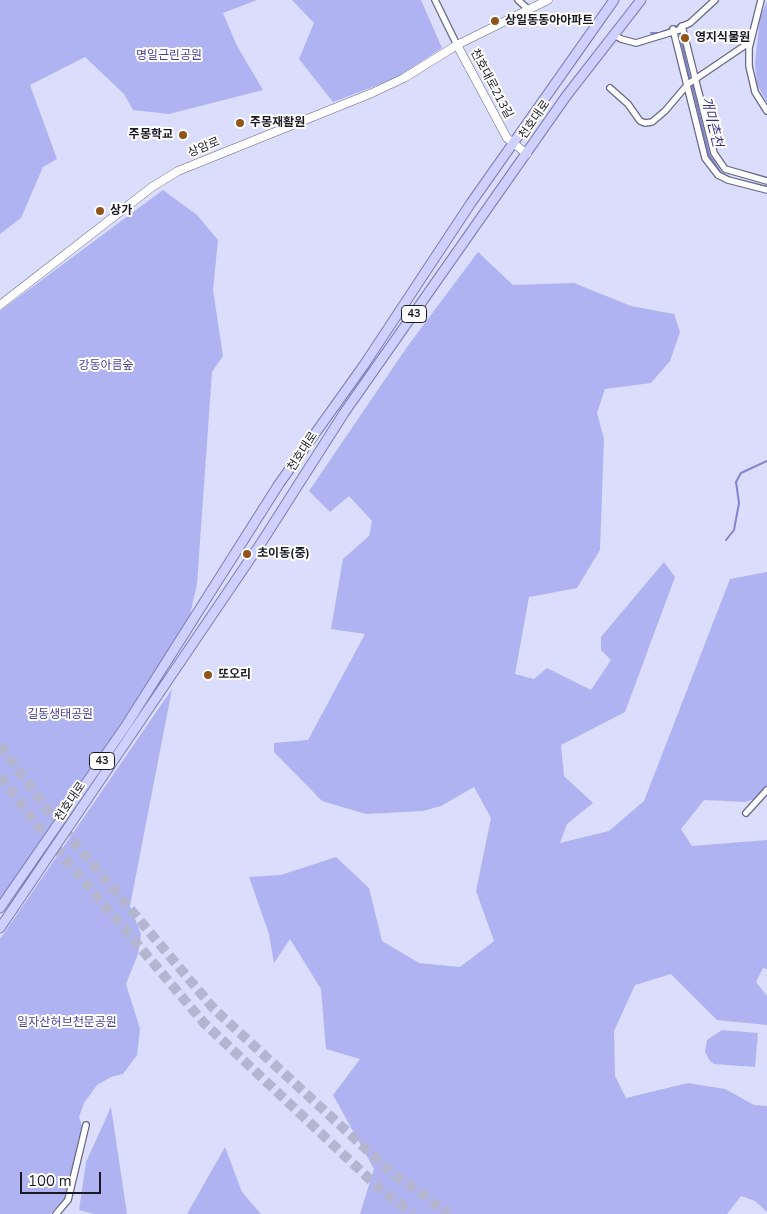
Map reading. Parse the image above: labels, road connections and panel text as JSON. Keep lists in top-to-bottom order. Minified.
{"streets":{"main road":["천호대로213길","천호대로","상암로","43"]},"crossings":[["천호대로213길","천호대로"],["천호대로213길","상암로"]],"water":["개미촌천"],"parks":["명일근린공원","강동아름숲","길동생태공원","일자산허브천문공원"],"places":["상일동동아아파트","영지식물원","주몽재활원","주몽학교","상가","초이동(중)","또오리"],"scale_bar":"100 m"}
